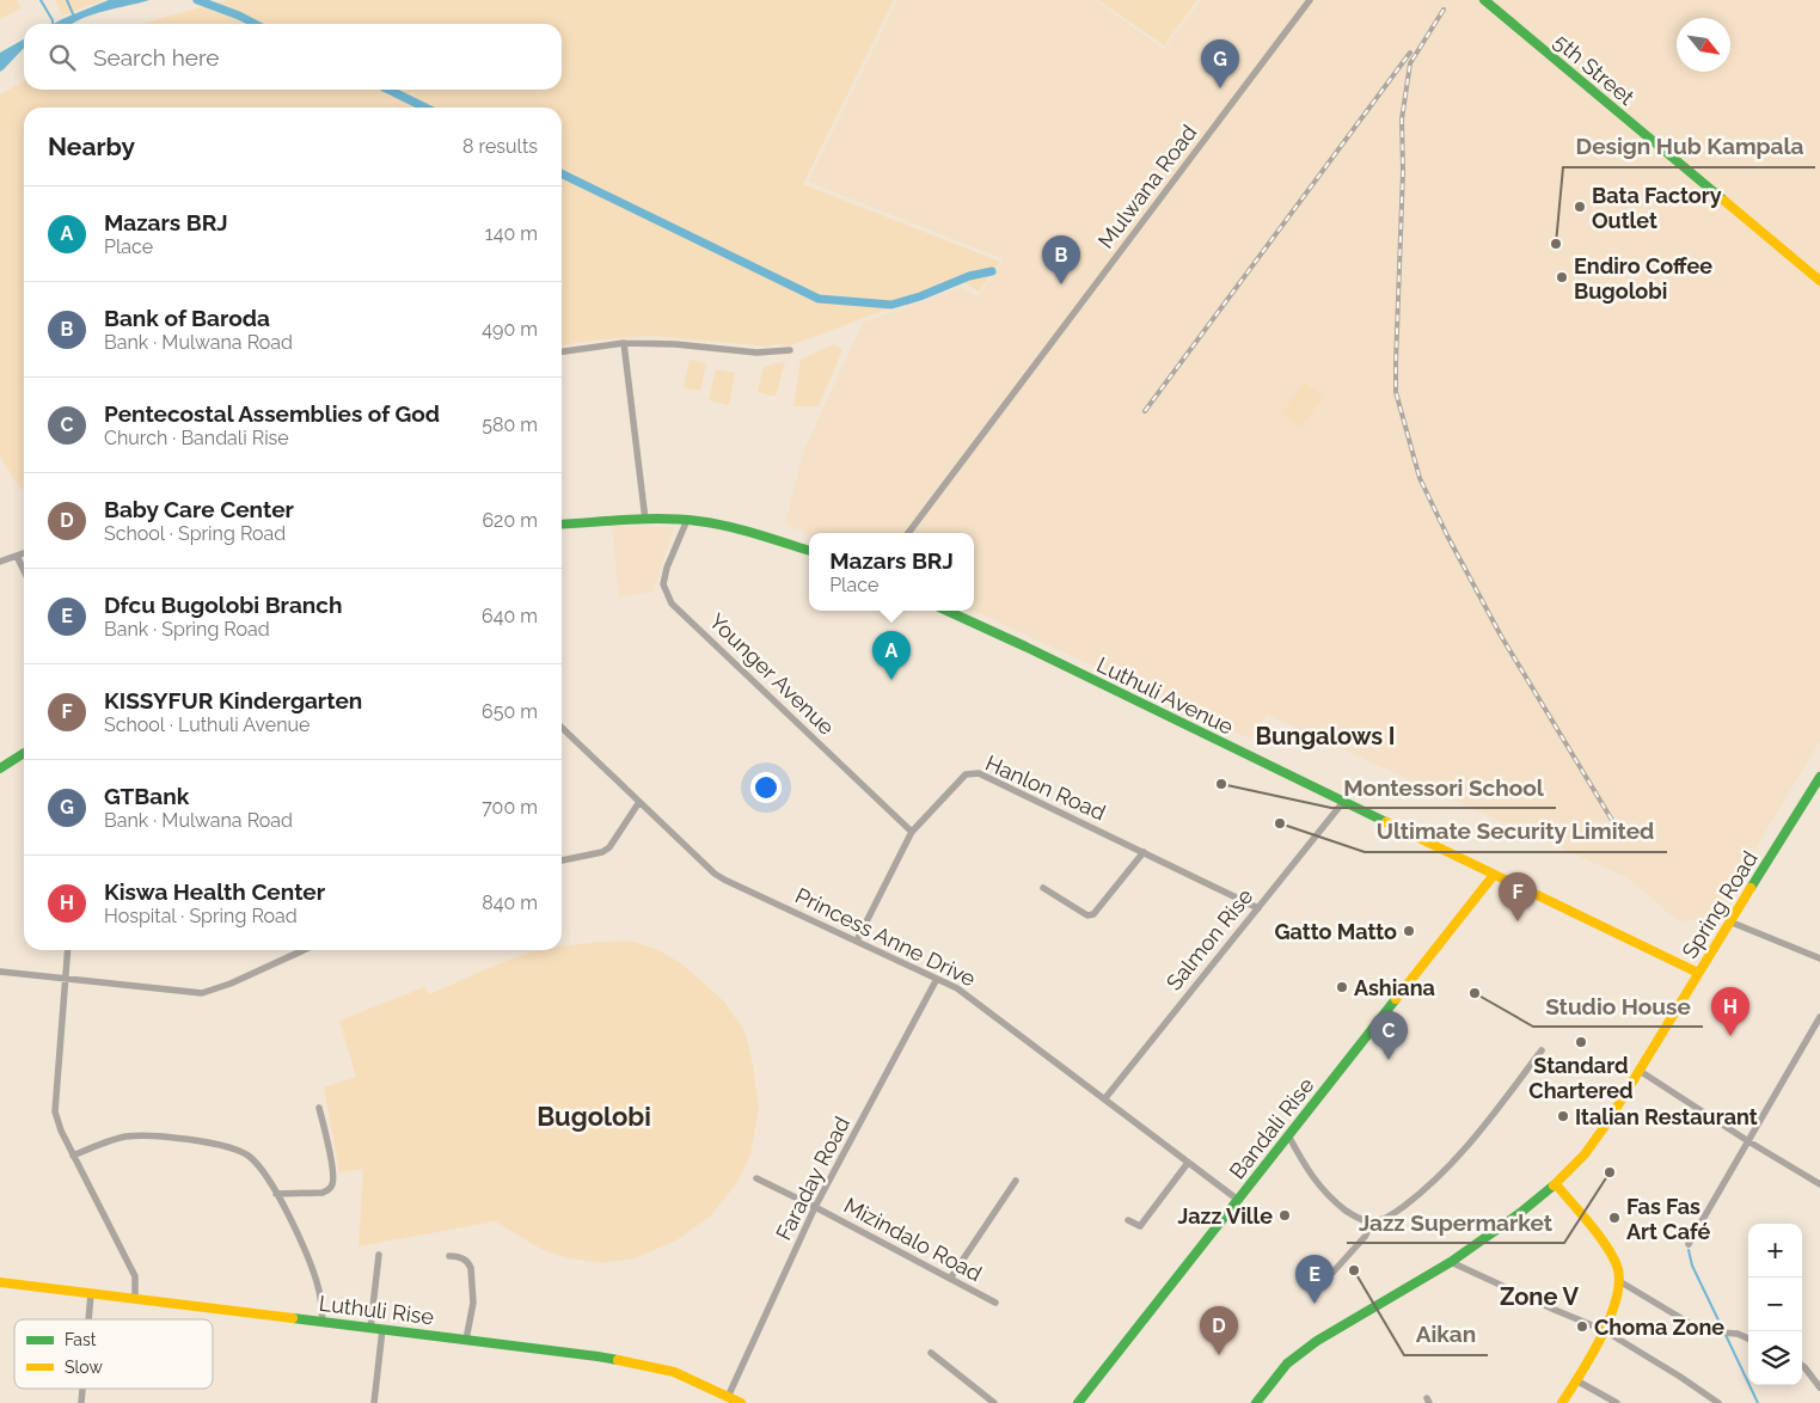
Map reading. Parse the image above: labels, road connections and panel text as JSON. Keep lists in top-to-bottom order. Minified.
{"streets":{"street":["5th Street","Mulwana Road","Younger Avenue","Luthuli Avenue","Hanlon Road","Spring Road","Princess Anne Drive","Salmon Rise","Bandali Rise","Faraday Road","Mizindalo Road","Luthuli Rise"]},"crossings":[["Younger Avenue","Hanlon Road"],["Luthuli Avenue","Spring Road"],["Luthuli Avenue","Salmon Rise"],["Luthuli Avenue","Bandali Rise"],["Hanlon Road","Princess Anne Drive"],["Hanlon Road","Salmon Rise"],["Princess Anne Drive","Salmon Rise"],["Princess Anne Drive","Bandali Rise"],["Princess Anne Drive","Faraday Road"],["Faraday Road","Mizindalo Road"],["Faraday Road","Luthuli Rise"]],"districts":["Bungalows I","Bugolobi","Zone V"],"places":["Bata Factory Outlet","Design Hub Kampala","Endiro Coffee Bugolobi","Montessori School","Ultimate Security Limited","Gatto Matto","Ashiana","Studio House","Standard Chartered","Italian Restaurant","Jazz Supermarket","Jazz Ville","Fas Fas Art Café","Aikan","Choma Zone"],"legend":["Fast","Slow"],"north":"bottom right","page":{"search":"Search here","pins":["G","B","A","F","H","C","E","D"],"heading":["Nearby","8 results"],"list":[{"mark":"A","name":"Mazars BRJ","note":"Place","value":"140 m"},{"mark":"B","name":"Bank of Baroda","note":"Bank · Mulwana Road","value":"490 m"},{"mark":"C","name":"Pentecostal Assemblies of God","note":"Church · Bandali Rise","value":"580 m"},{"mark":"D","name":"Baby Care Center","note":"School · Spring Road","value":"620 m"},{"mark":"E","name":"Dfcu Bugolobi Branch","note":"Bank · Spring Road","value":"640 m"},{"mark":"F","name":"KISSYFUR Kindergarten","note":"School · Luthuli Avenue","value":"650 m"},{"mark":"G","name":"GTBank","note":"Bank · Mulwana Road","value":"700 m"},{"mark":"H","name":"Kiswa Health Center","note":"Hospital · Spring Road","value":"840 m"}],"popup":["Mazars BRJ","Place"],"map_buttons":["+","−"]}}
